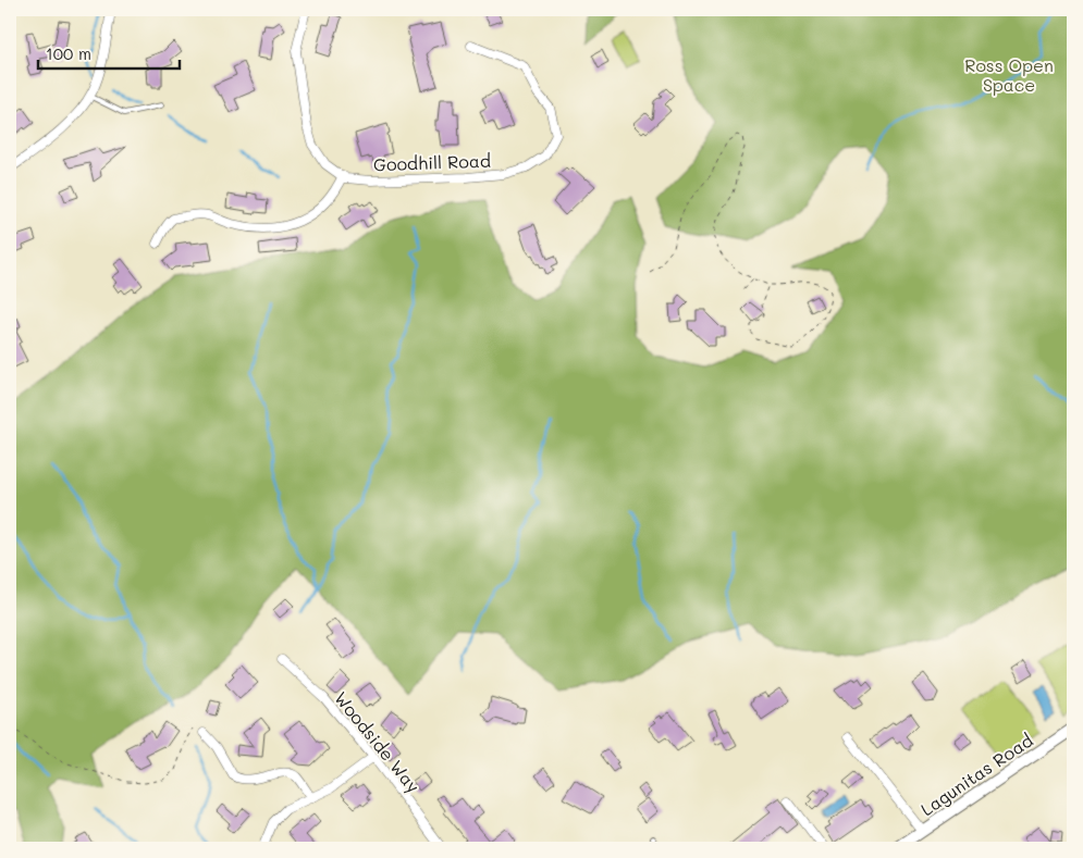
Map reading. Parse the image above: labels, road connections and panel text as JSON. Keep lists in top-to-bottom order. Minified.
{"streets":{"street":["Goodhill Road","Woodside Way","Lagunitas Road"]},"parks":["Ross Open Space"],"scale_bar":"100 m"}
